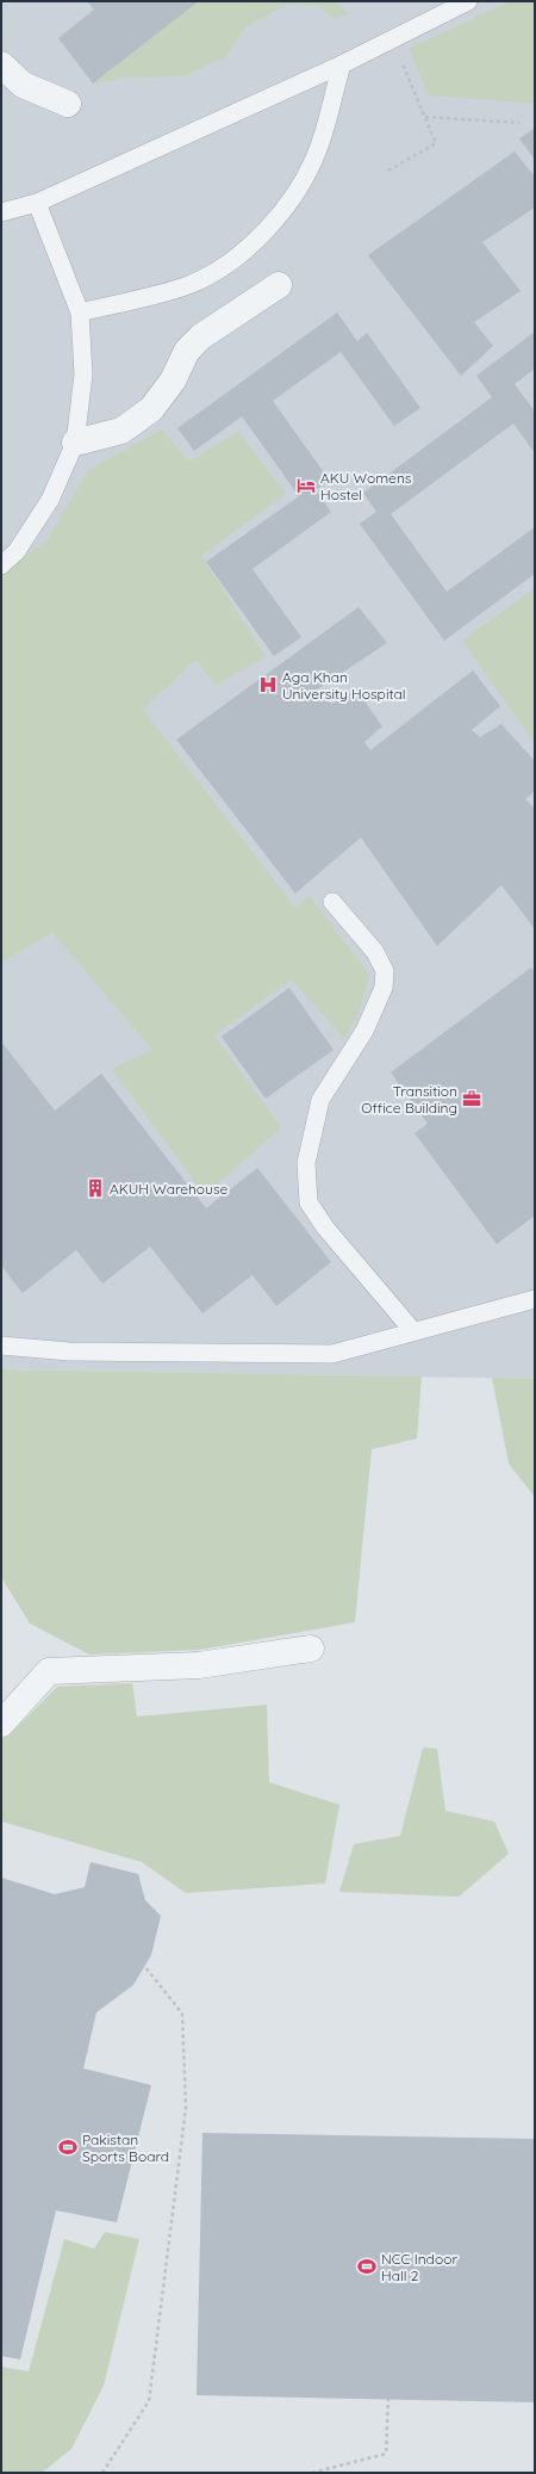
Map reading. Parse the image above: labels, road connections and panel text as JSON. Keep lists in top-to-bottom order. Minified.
{"places":{"hotel":["AKU Womens Hostel"],"hospital":["Aga Khan University Hospital"],"office":["Transition Office Building"],"building":["AKUH Warehouse"],"sports":["Pakistan Sports Board","NCC Indoor Hall 2"]}}
